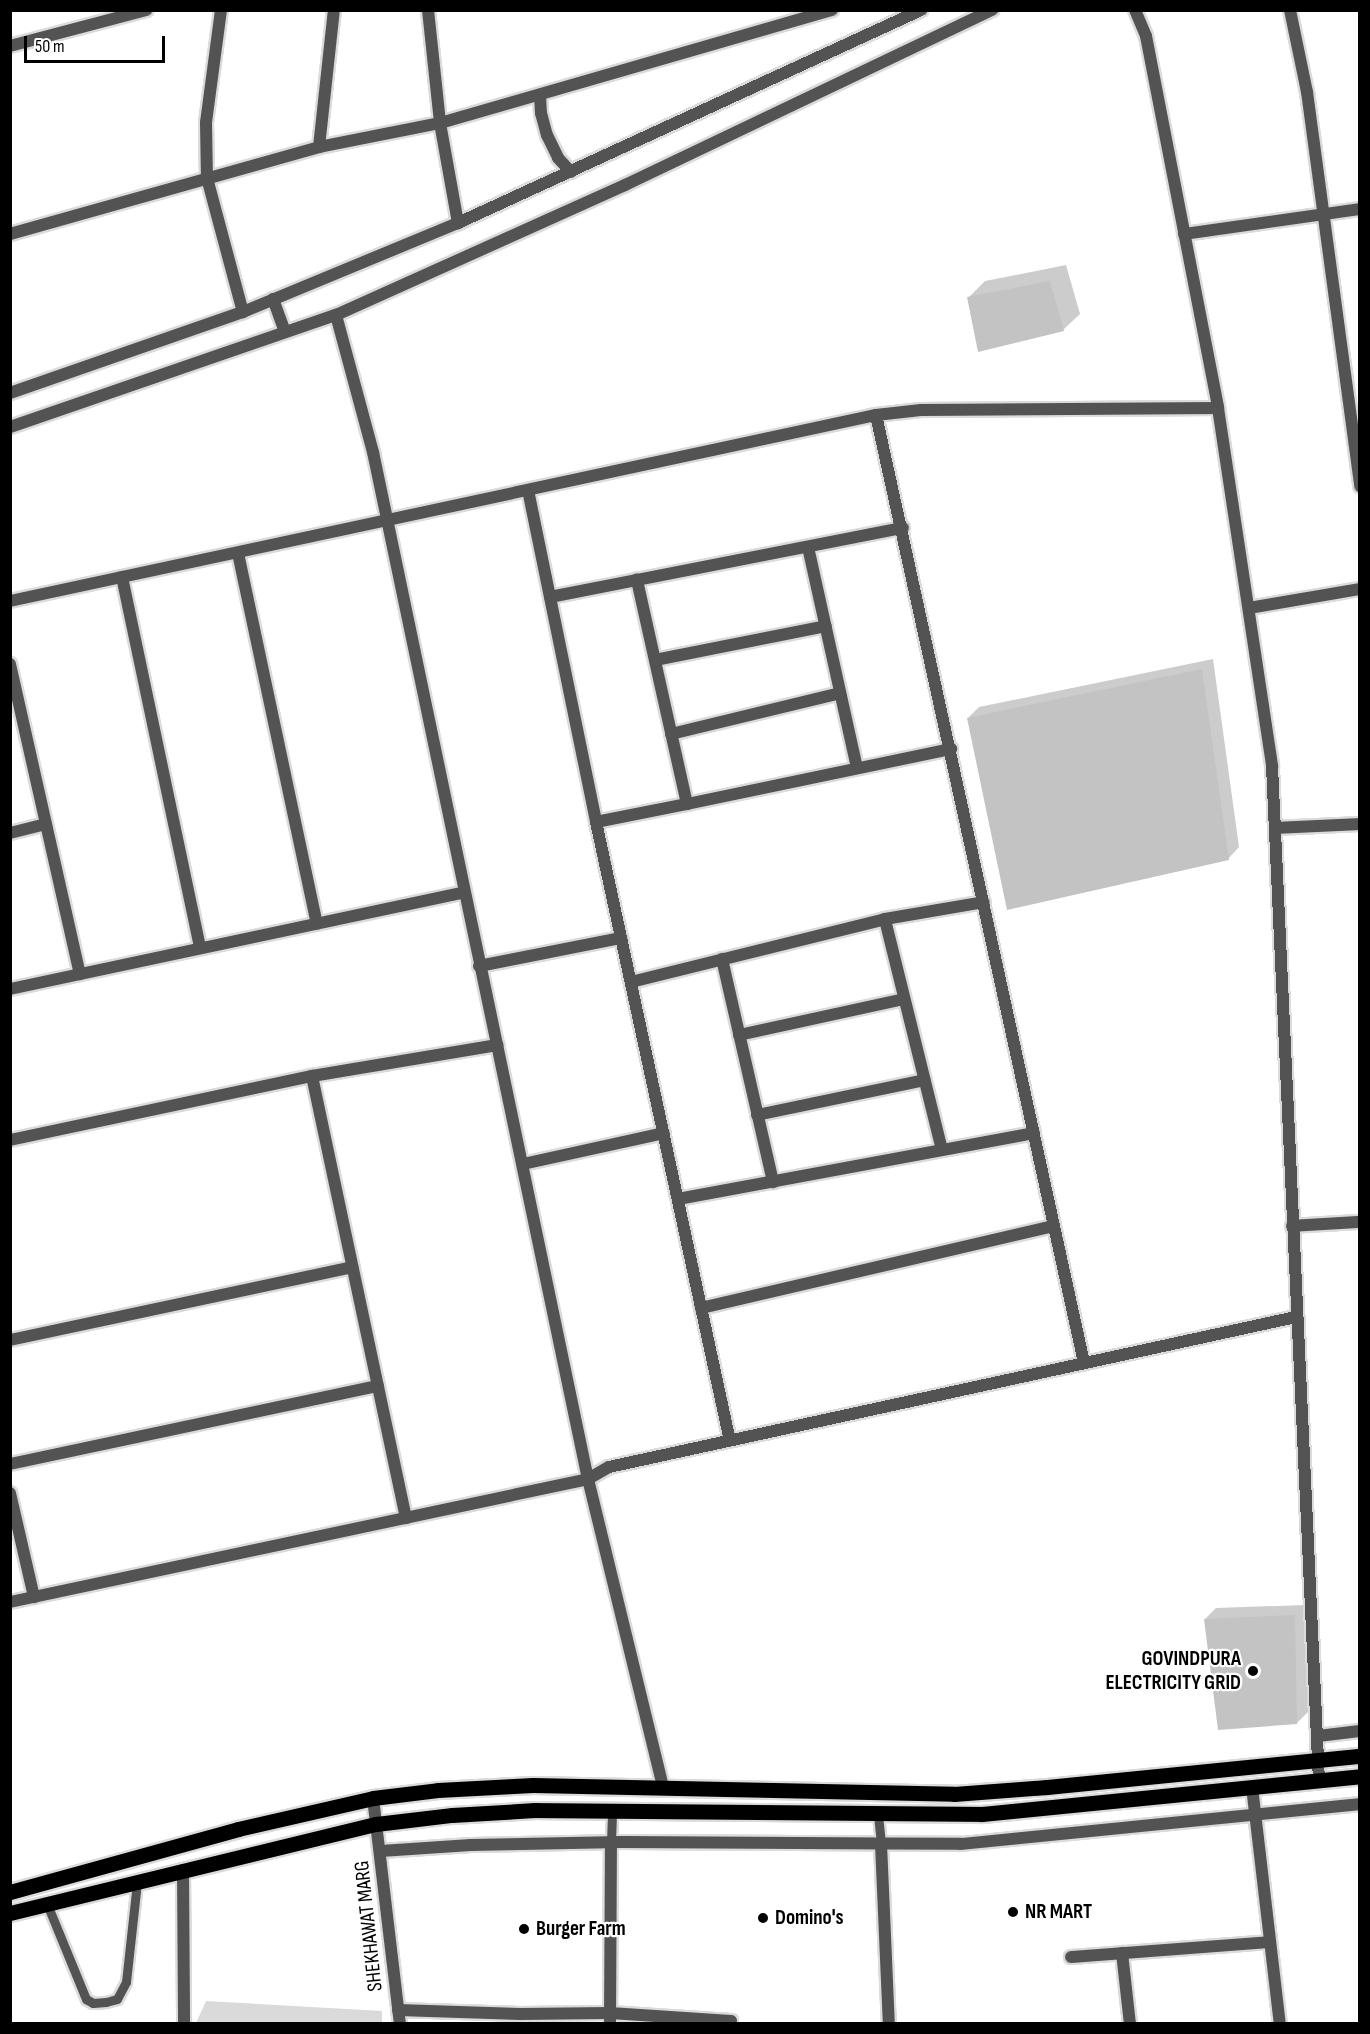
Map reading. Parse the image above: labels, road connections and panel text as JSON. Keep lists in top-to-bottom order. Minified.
{"streets":{"street":["SHEKHAWAT MARG"]},"places":["GOVINDPURA ELECTRICITY GRID","NR MART","Domino's","Burger Farm"],"scale_bar":"50 m"}
